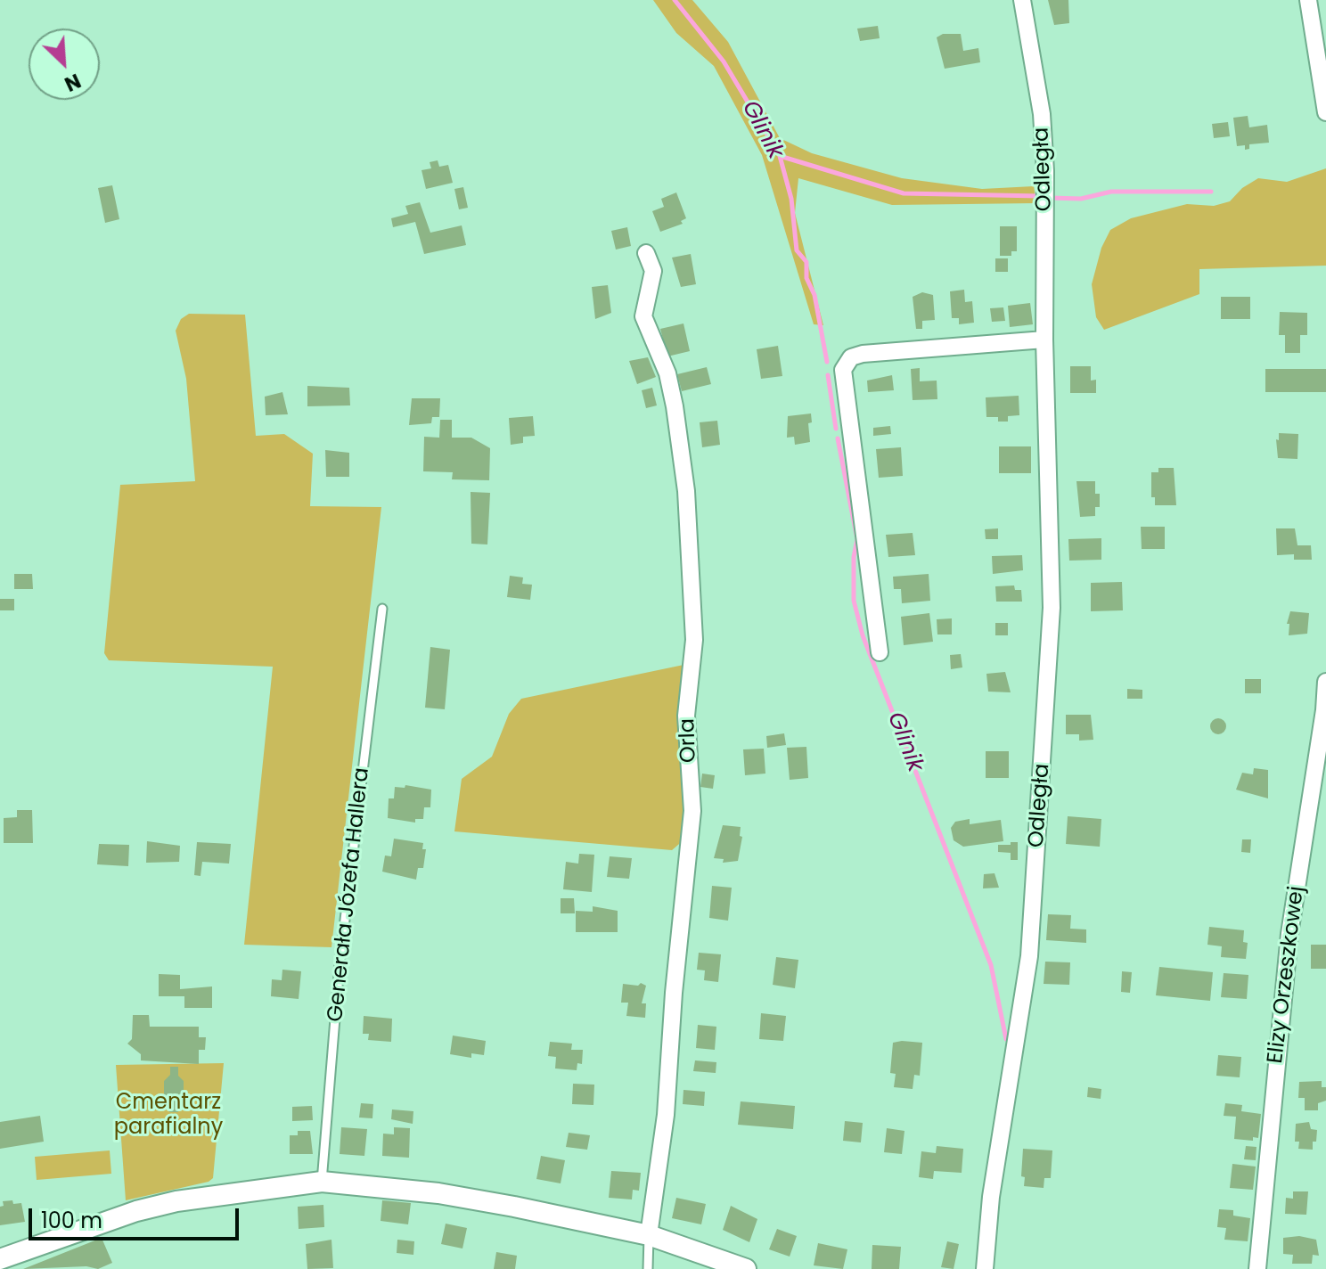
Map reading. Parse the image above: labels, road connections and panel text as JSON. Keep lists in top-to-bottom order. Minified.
{"streets":{"street":["Odległa","Orla","Elizy Orzeszkowej"],"lane":["Generała Józefa Hallera"]},"water":["Glinik"],"parks":["Cmentarz parafialny"],"scale_bar":"100 m","north":"bottom right"}
